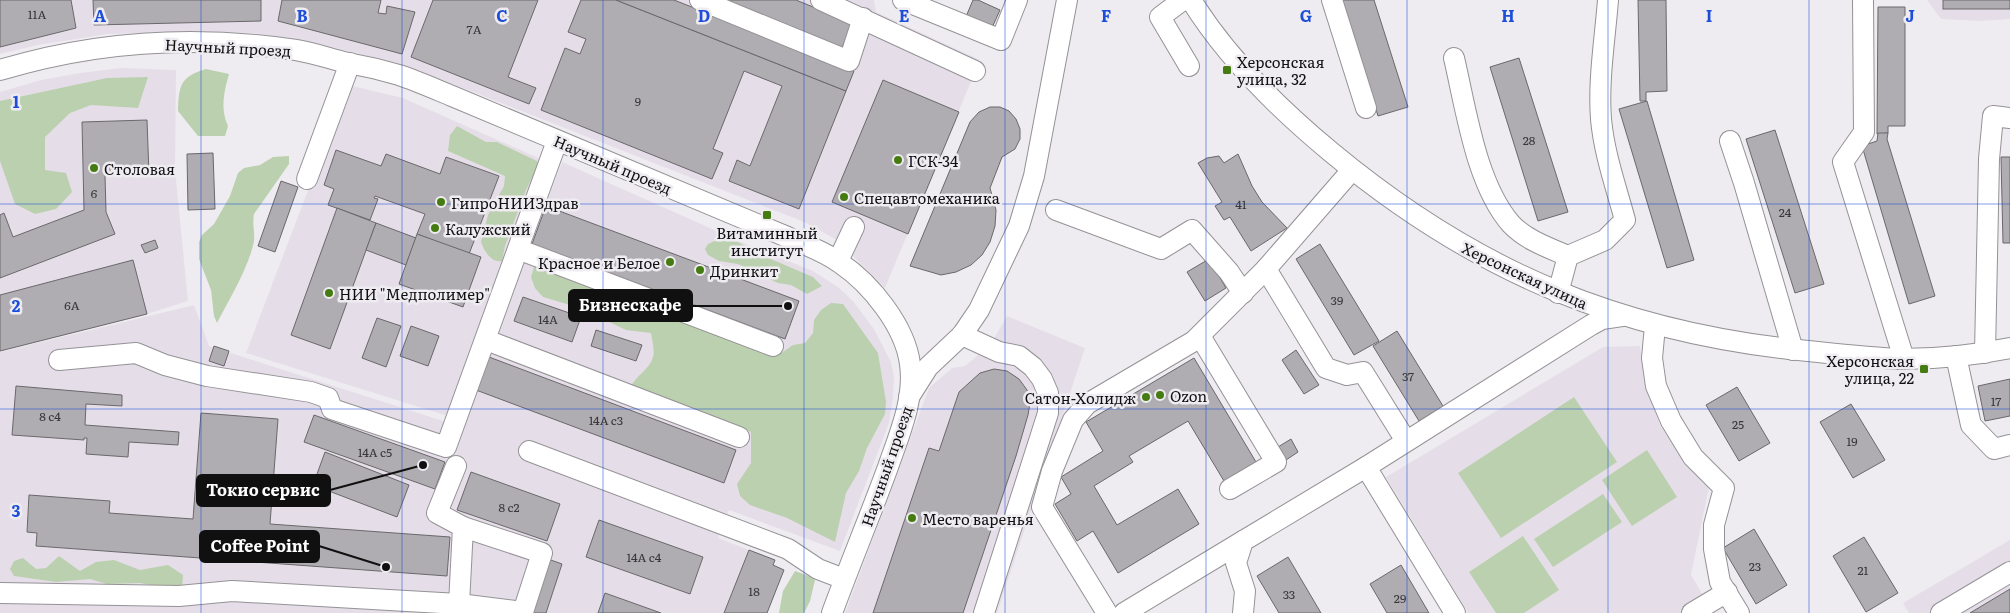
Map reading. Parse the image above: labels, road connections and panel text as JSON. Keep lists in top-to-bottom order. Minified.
{"streets":{"street":["Научный проезд","Херсонская улица"]},"places":{"transit":["Херсонская улица, 32","Витаминный институт","Херсонская улица, 22"],"other":["ГСК-34","Столовая","Спецавтомеханика","ГипроНИИЗдрав","Калужский","Красное и Белое","Дринкит","НИИ \"Медполимер\"","Бизнескафе","Ozon","Сатон-Холидж","Токио сервис","Место варенья","Coffee Point"]},"house_numbers":["11А","7А","9","28","6","41","24","39","6А","14А","37","17","8 с4","14А с3","25","19","14А с5","8 с2","14А с4","23","21","18","33","29"],"grid":{"columns":["A","B","C","D","E","F","G","H","I","J"],"rows":["1","2","3"]}}
